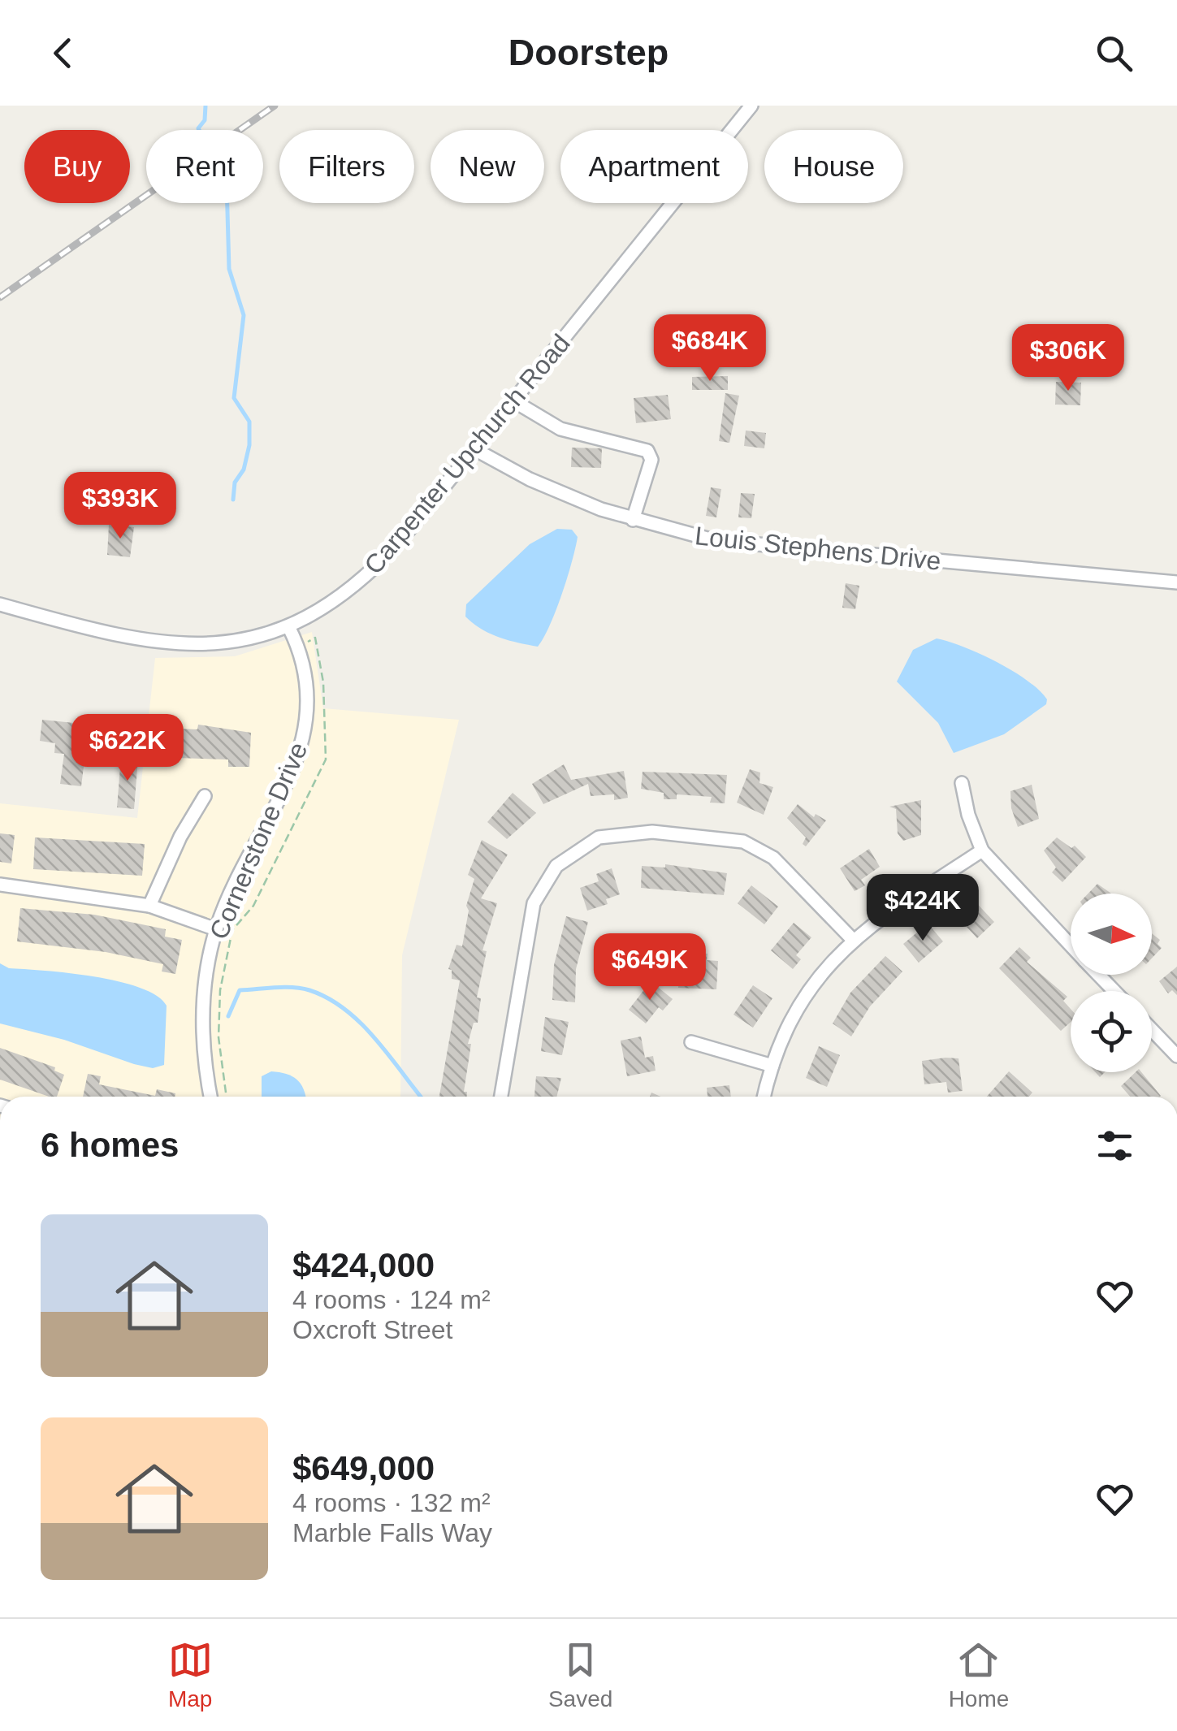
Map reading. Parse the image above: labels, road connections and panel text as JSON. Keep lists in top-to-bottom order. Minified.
{"streets":{"street":["Carpenter Upchurch Road","Louis Stephens Drive","Cornerstone Drive"]},"crossings":[["Carpenter Upchurch Road","Louis Stephens Drive"],["Carpenter Upchurch Road","Cornerstone Drive"]],"north":"right","page":{"header":"Doorstep","chip":["Buy","Rent","Filters","New","Apartment","House"],"price":["$684K","$306K","$393K","$622K","$424K","$649K"],"heading":"6 homes","list":[{"name":"$424,000","note":"4 rooms · 124 m² · Oxcroft Street"},{"name":"$649,000","note":"4 rooms · 132 m² · Marble Falls Way"}],"tabs":["Map","Saved","Home"]}}
